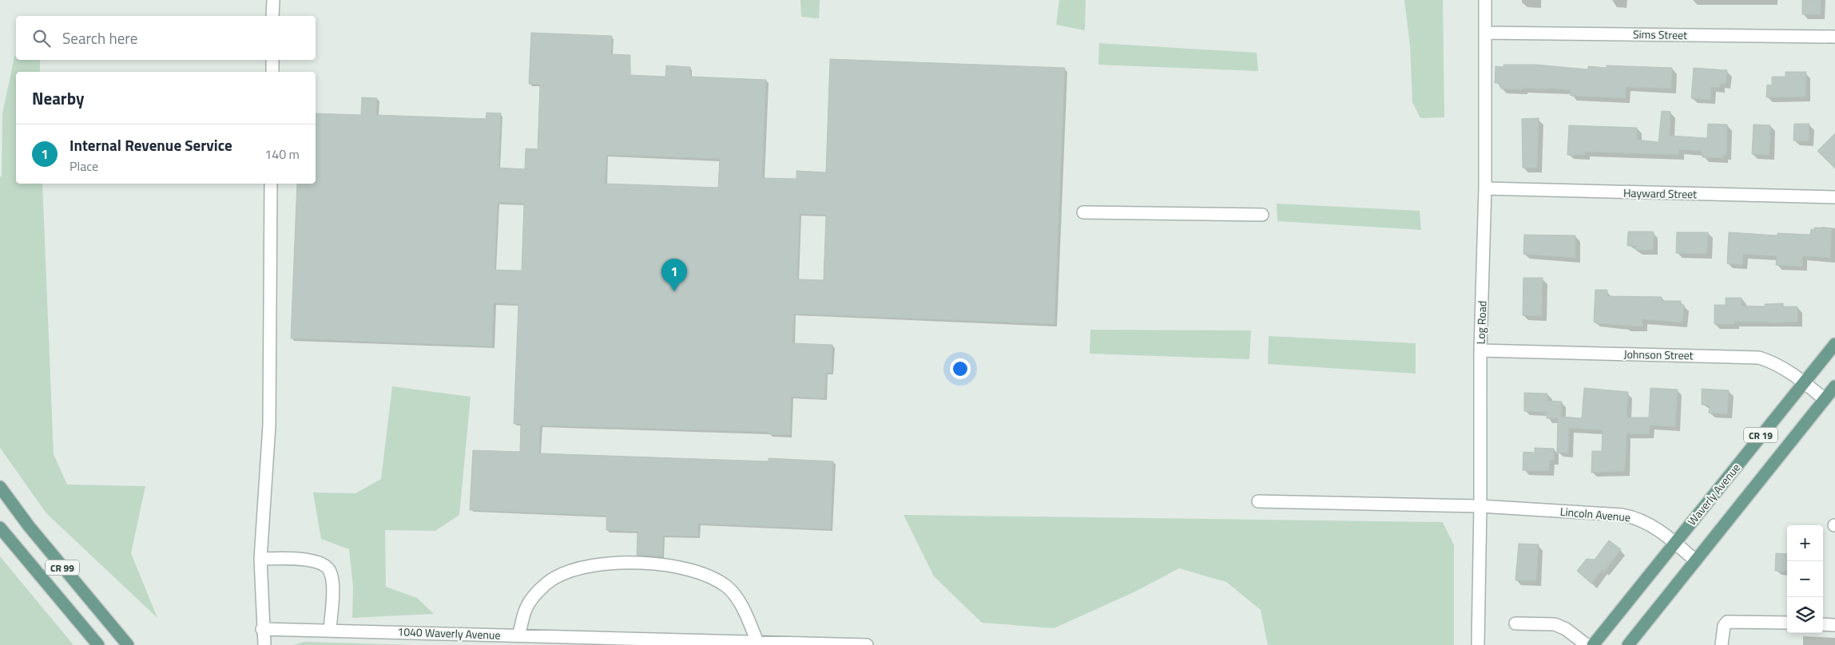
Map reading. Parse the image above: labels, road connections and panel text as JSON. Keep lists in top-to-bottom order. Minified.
{"streets":{"main road":["CR 19","Waverly Avenue","CR 99"],"street":["Sims Street","Hayward Street","Log Road","Johnson Street","Lincoln Avenue","1040 Waverly Avenue"]},"crossings":[["Sims Street","Log Road"],["Hayward Street","Log Road"],["Log Road","Johnson Street"],["Log Road","Lincoln Avenue"],["Johnson Street","CR 19"],["Johnson Street","Waverly Avenue"],["CR 19","Lincoln Avenue"],["Waverly Avenue","Lincoln Avenue"]],"page":{"search":"Search here","heading":"Nearby","list":[{"mark":"1","name":"Internal Revenue Service","note":"Place","value":"140 m"}],"pins":"1","map_buttons":["+","−"]}}
